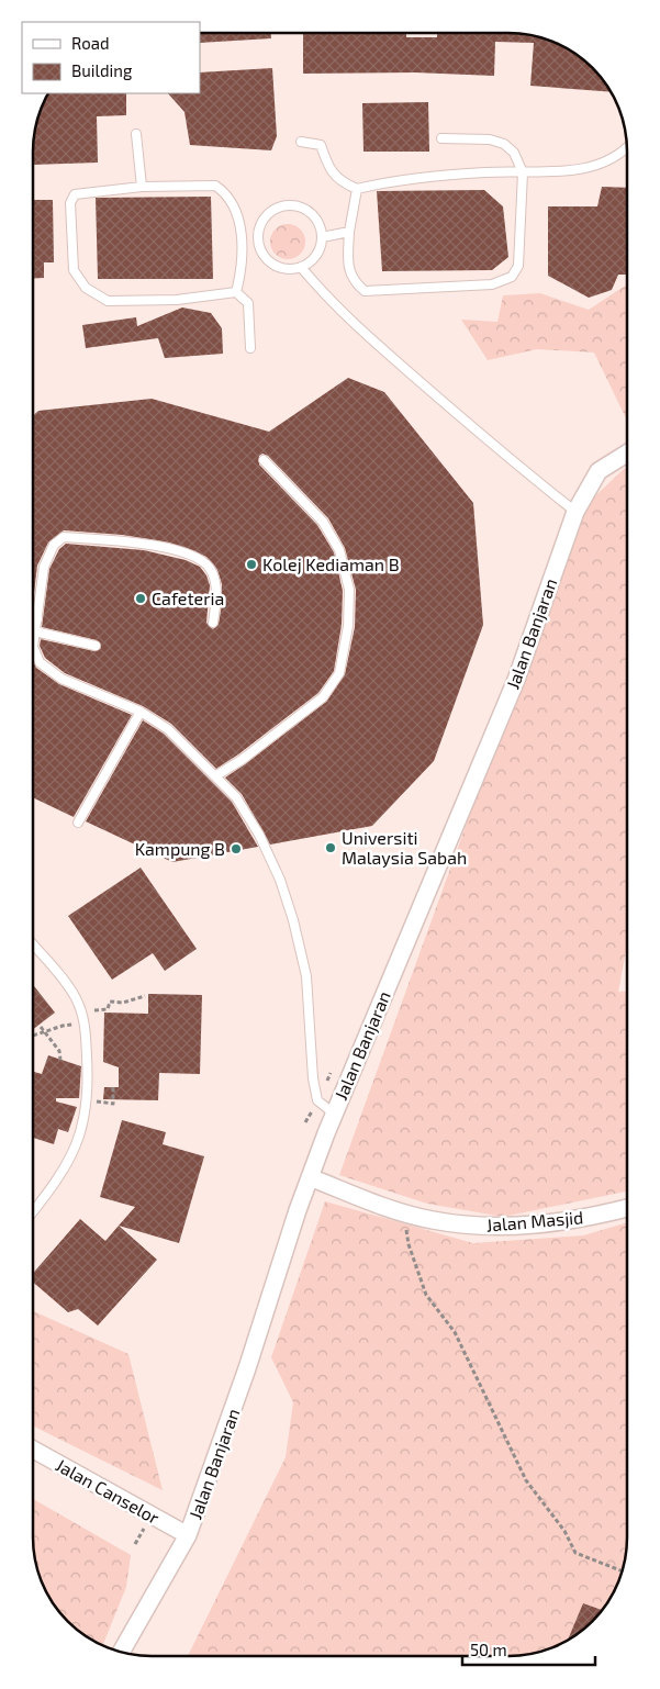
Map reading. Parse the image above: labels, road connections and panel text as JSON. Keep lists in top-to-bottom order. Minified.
{"streets":{"street":["Jalan Banjaran","Jalan Masjid","Jalan Canselor"]},"crossings":[["Jalan Banjaran","Jalan Masjid"],["Jalan Banjaran","Jalan Canselor"]],"places":["Kolej Kediaman B","Cafeteria","Universiti Malaysia Sabah","Kampung B"],"legend":["Road","Building"],"scale_bar":"50 m"}
